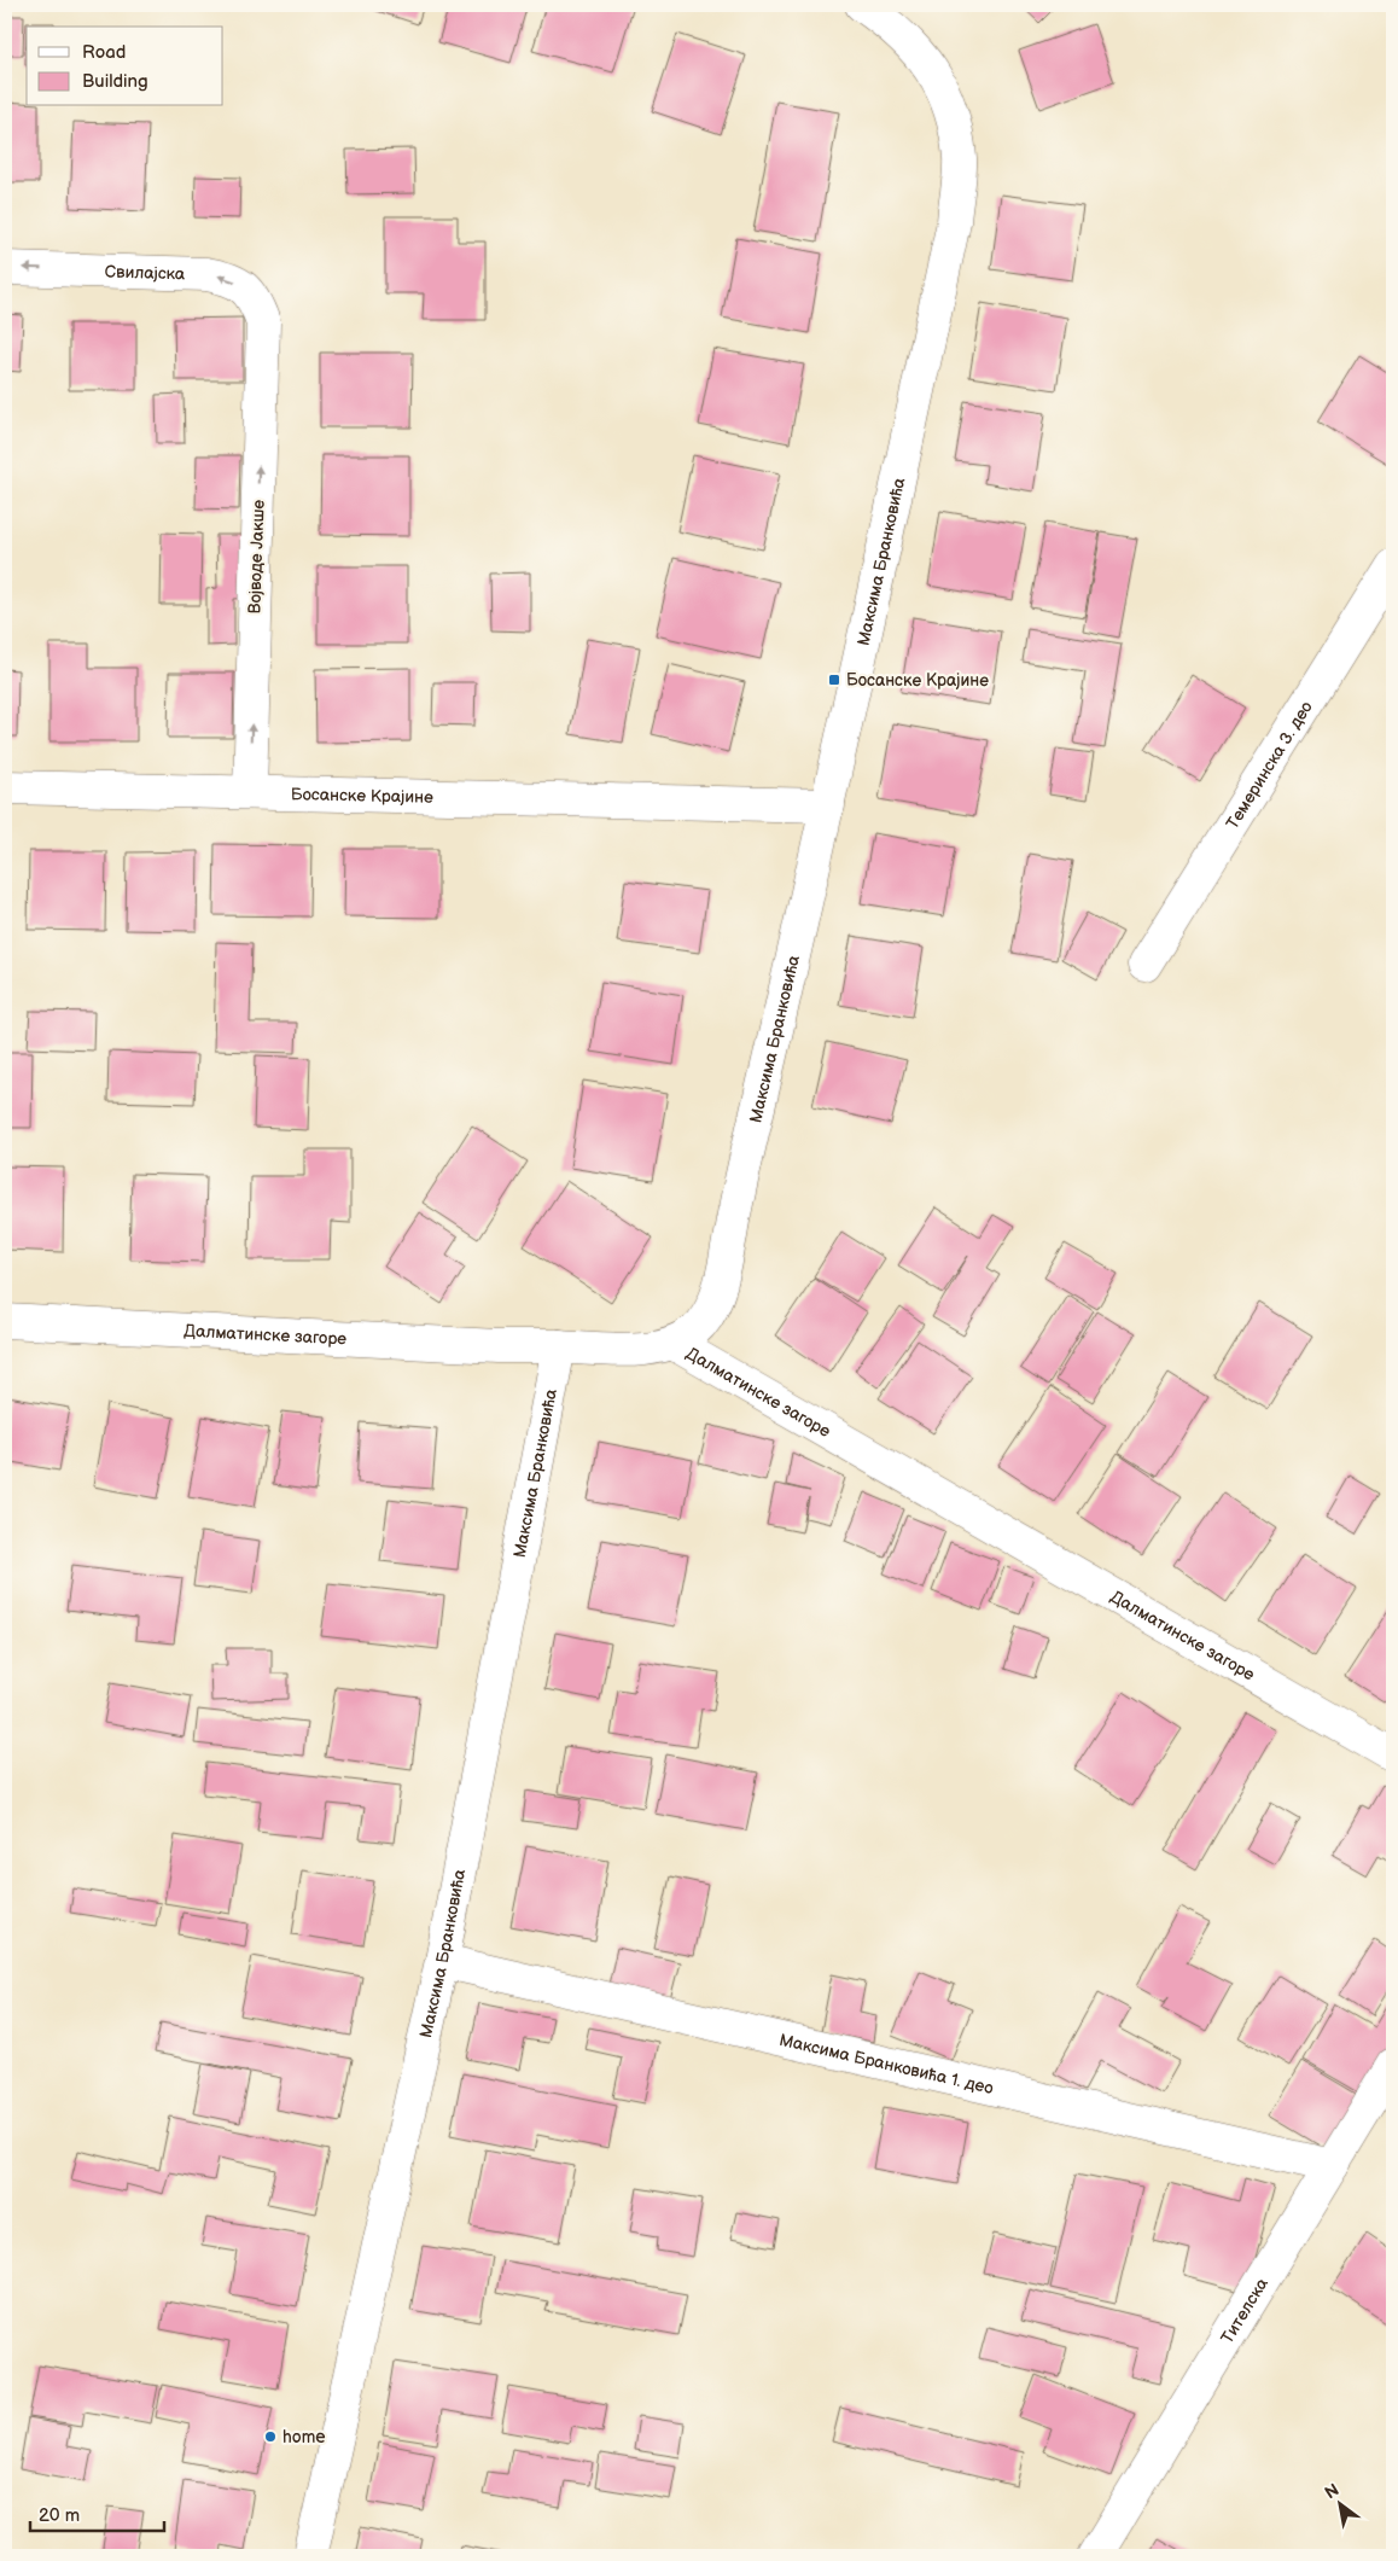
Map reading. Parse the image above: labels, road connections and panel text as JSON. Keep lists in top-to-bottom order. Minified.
{"streets":{"street":["Свилајска","Војводе Јакше","Максима Бранковића","Темеринска 3. део","Босанске Крајине","Далматинске загоре","Максима Бранковића 1. део","Тителска"]},"crossings":[["Свилајска","Војводе Јакше"],["Војводе Јакше","Босанске Крајине"],["Максима Бранковића","Босанске Крајине"],["Максима Бранковића","Далматинске загоре"],["Максима Бранковића","Максима Бранковића 1. део"],["Максима Бранковића 1. део","Тителска"]],"one_way":["Свилајска","Војводе Јакше"],"places":{"transit":["Босанске Крајине"],"other":["home"]},"legend":["Road","Building"],"scale_bar":"20 m","north":"top left"}
